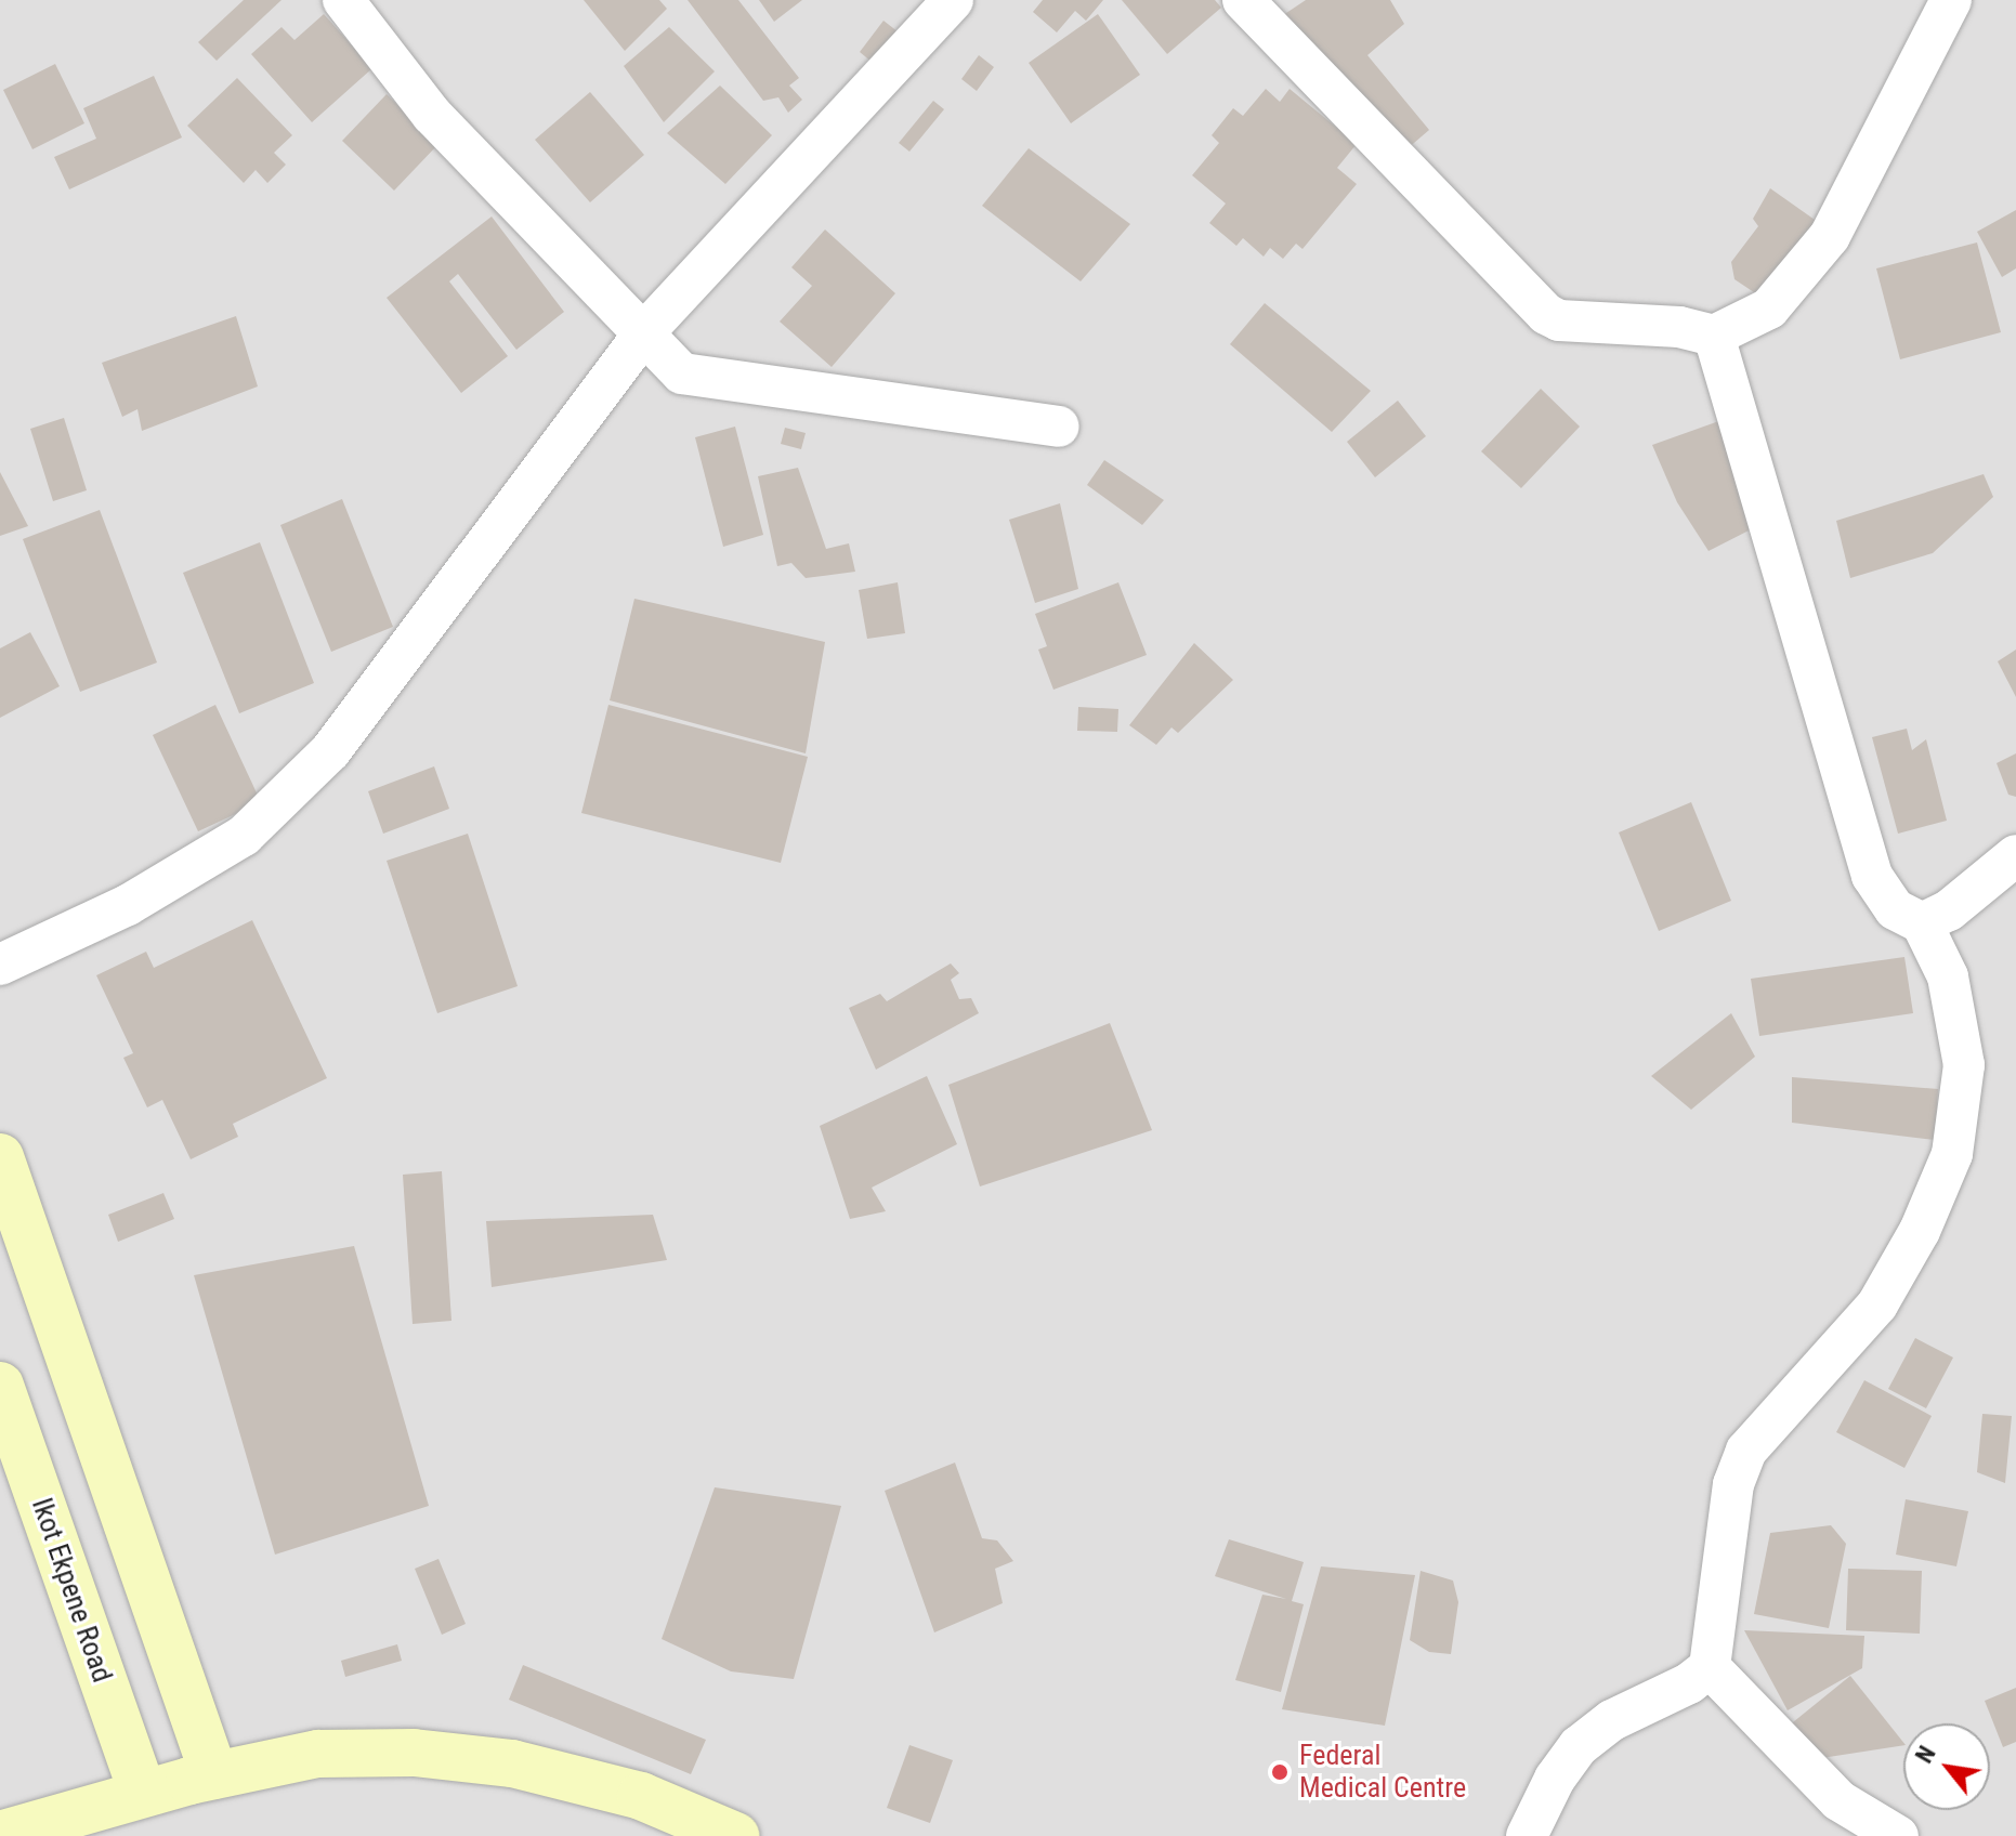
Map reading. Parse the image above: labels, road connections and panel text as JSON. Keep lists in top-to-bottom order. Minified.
{"streets":{"street":["Ikot Ekpene Road"]},"places":["Federal Medical Centre"],"north":"top left"}
